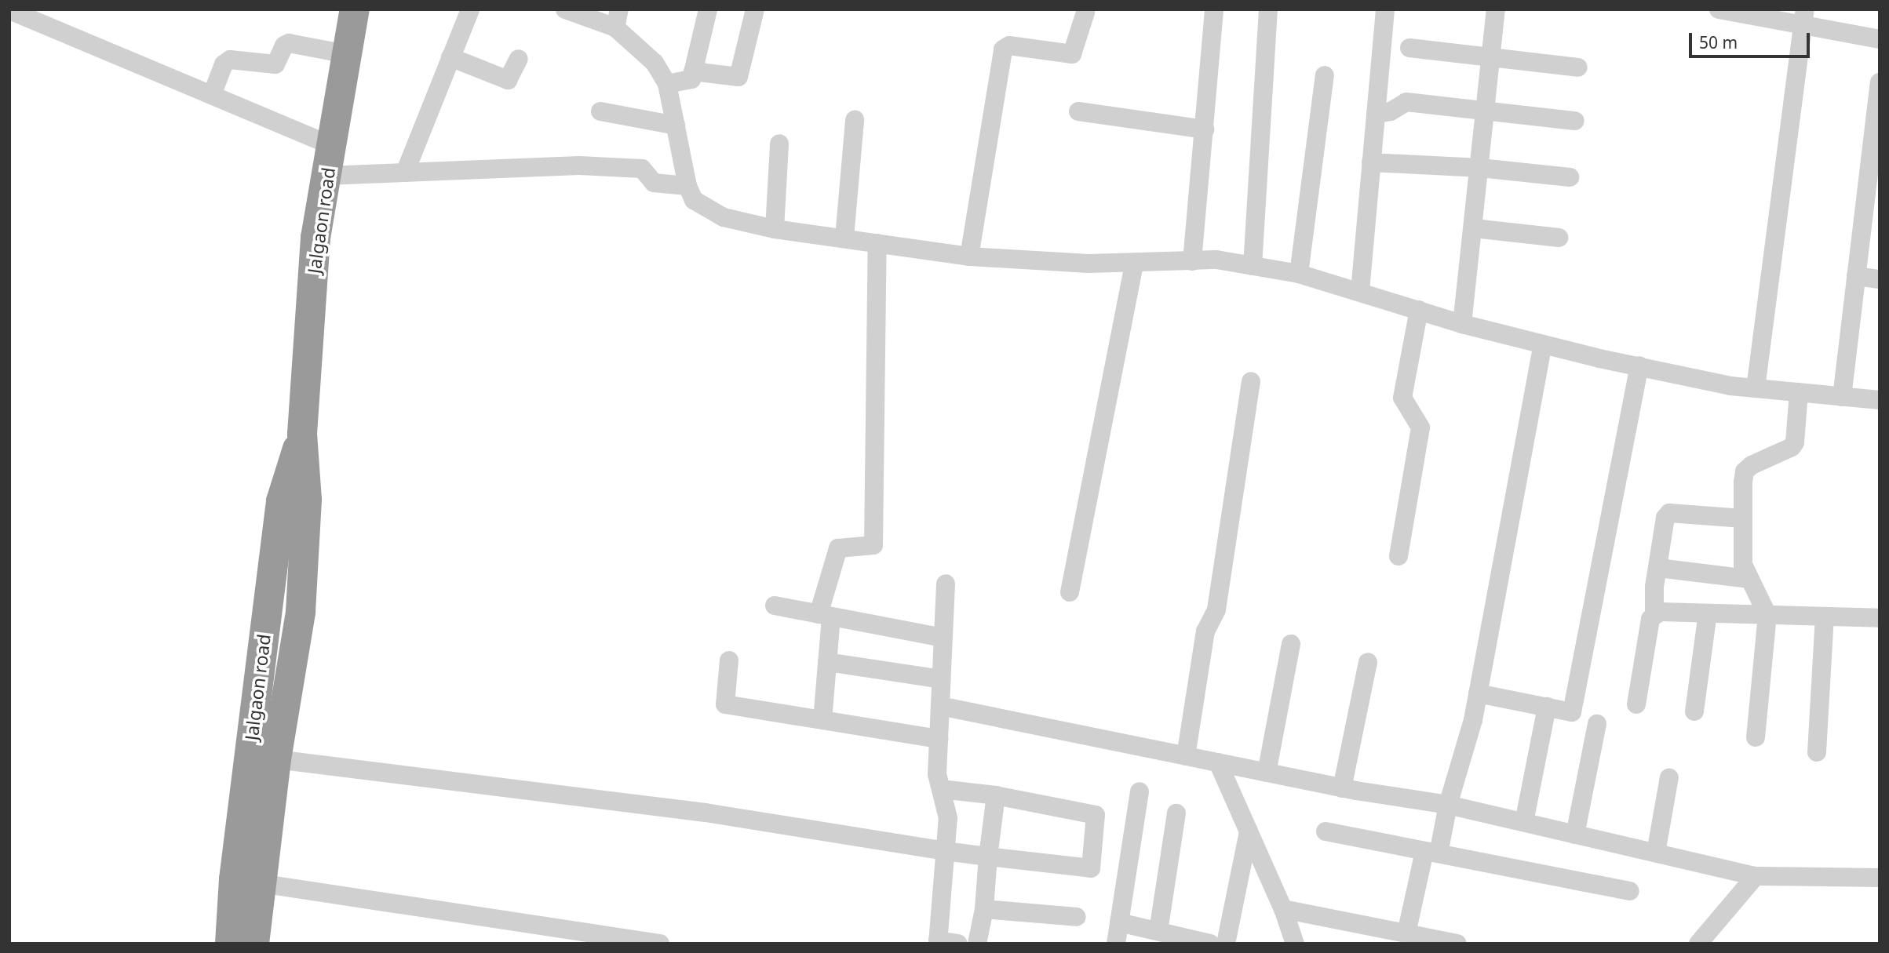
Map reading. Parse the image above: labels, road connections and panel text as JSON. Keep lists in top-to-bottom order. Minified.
{"streets":{"highway":["Jalgaon road"]},"scale_bar":"50 m"}
